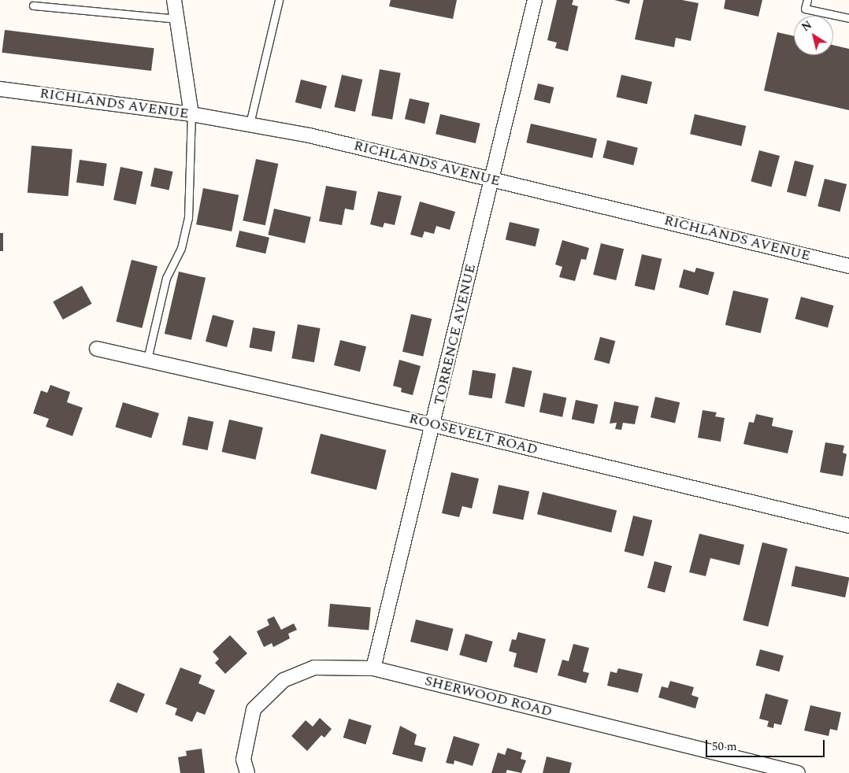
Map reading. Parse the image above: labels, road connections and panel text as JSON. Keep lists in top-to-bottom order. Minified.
{"streets":{"street":["RICHLANDS AVENUE","TORRENCE AVENUE","ROOSEVELT ROAD","SHERWOOD ROAD"]},"crossings":[["RICHLANDS AVENUE","TORRENCE AVENUE"],["TORRENCE AVENUE","ROOSEVELT ROAD"],["TORRENCE AVENUE","SHERWOOD ROAD"]],"scale_bar":"50 m","north":"top left"}
